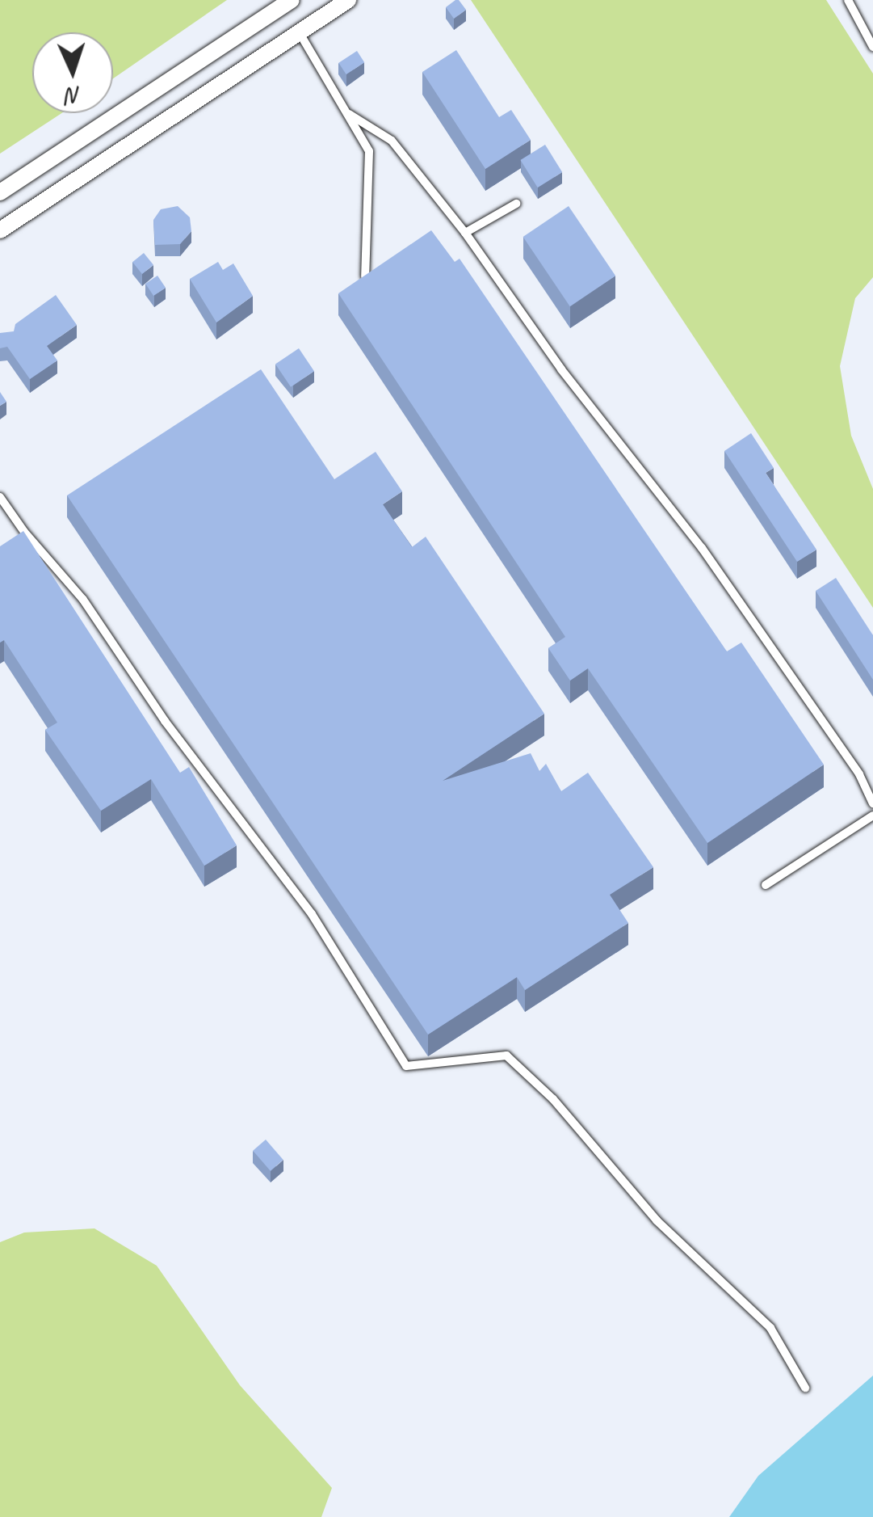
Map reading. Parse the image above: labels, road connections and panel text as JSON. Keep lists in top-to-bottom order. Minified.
{"north":"bottom"}
